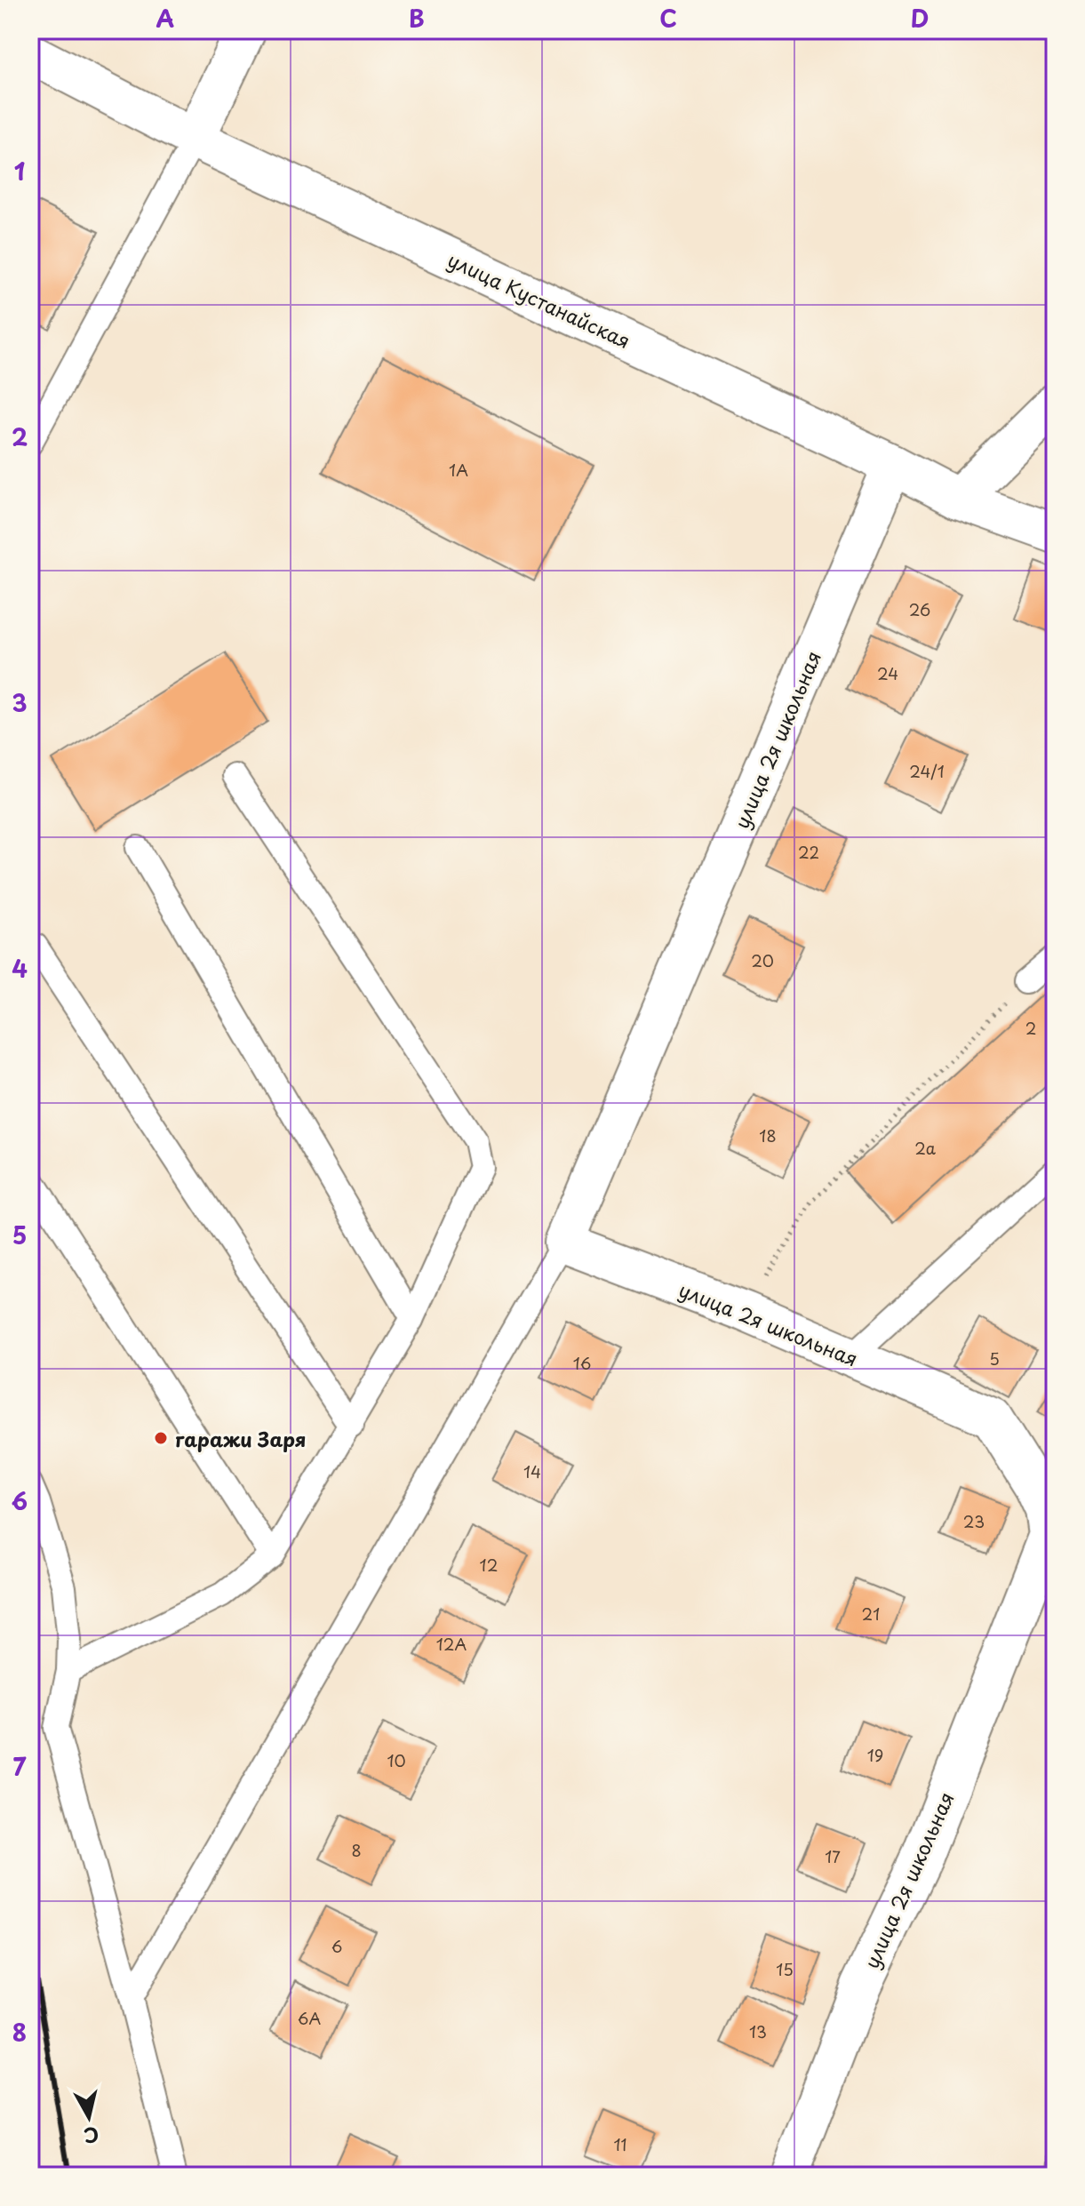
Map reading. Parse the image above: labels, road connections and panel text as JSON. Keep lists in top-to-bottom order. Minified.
{"streets":{"street":["улица Кустанайская","улица 2я школьная"]},"crossings":[["улица Кустанайская","улица 2я школьная"]],"places":["гаражи Заря"],"house_numbers":["1А","26","24","24/1","22","20","2","18","2а","5","16","14","23","12","21","12А","19","10","8","17","6","15","6А","13","11"],"north":"bottom","grid":{"columns":["A","B","C","D"],"rows":["1","2","3","4","5","6","7","8"]}}
